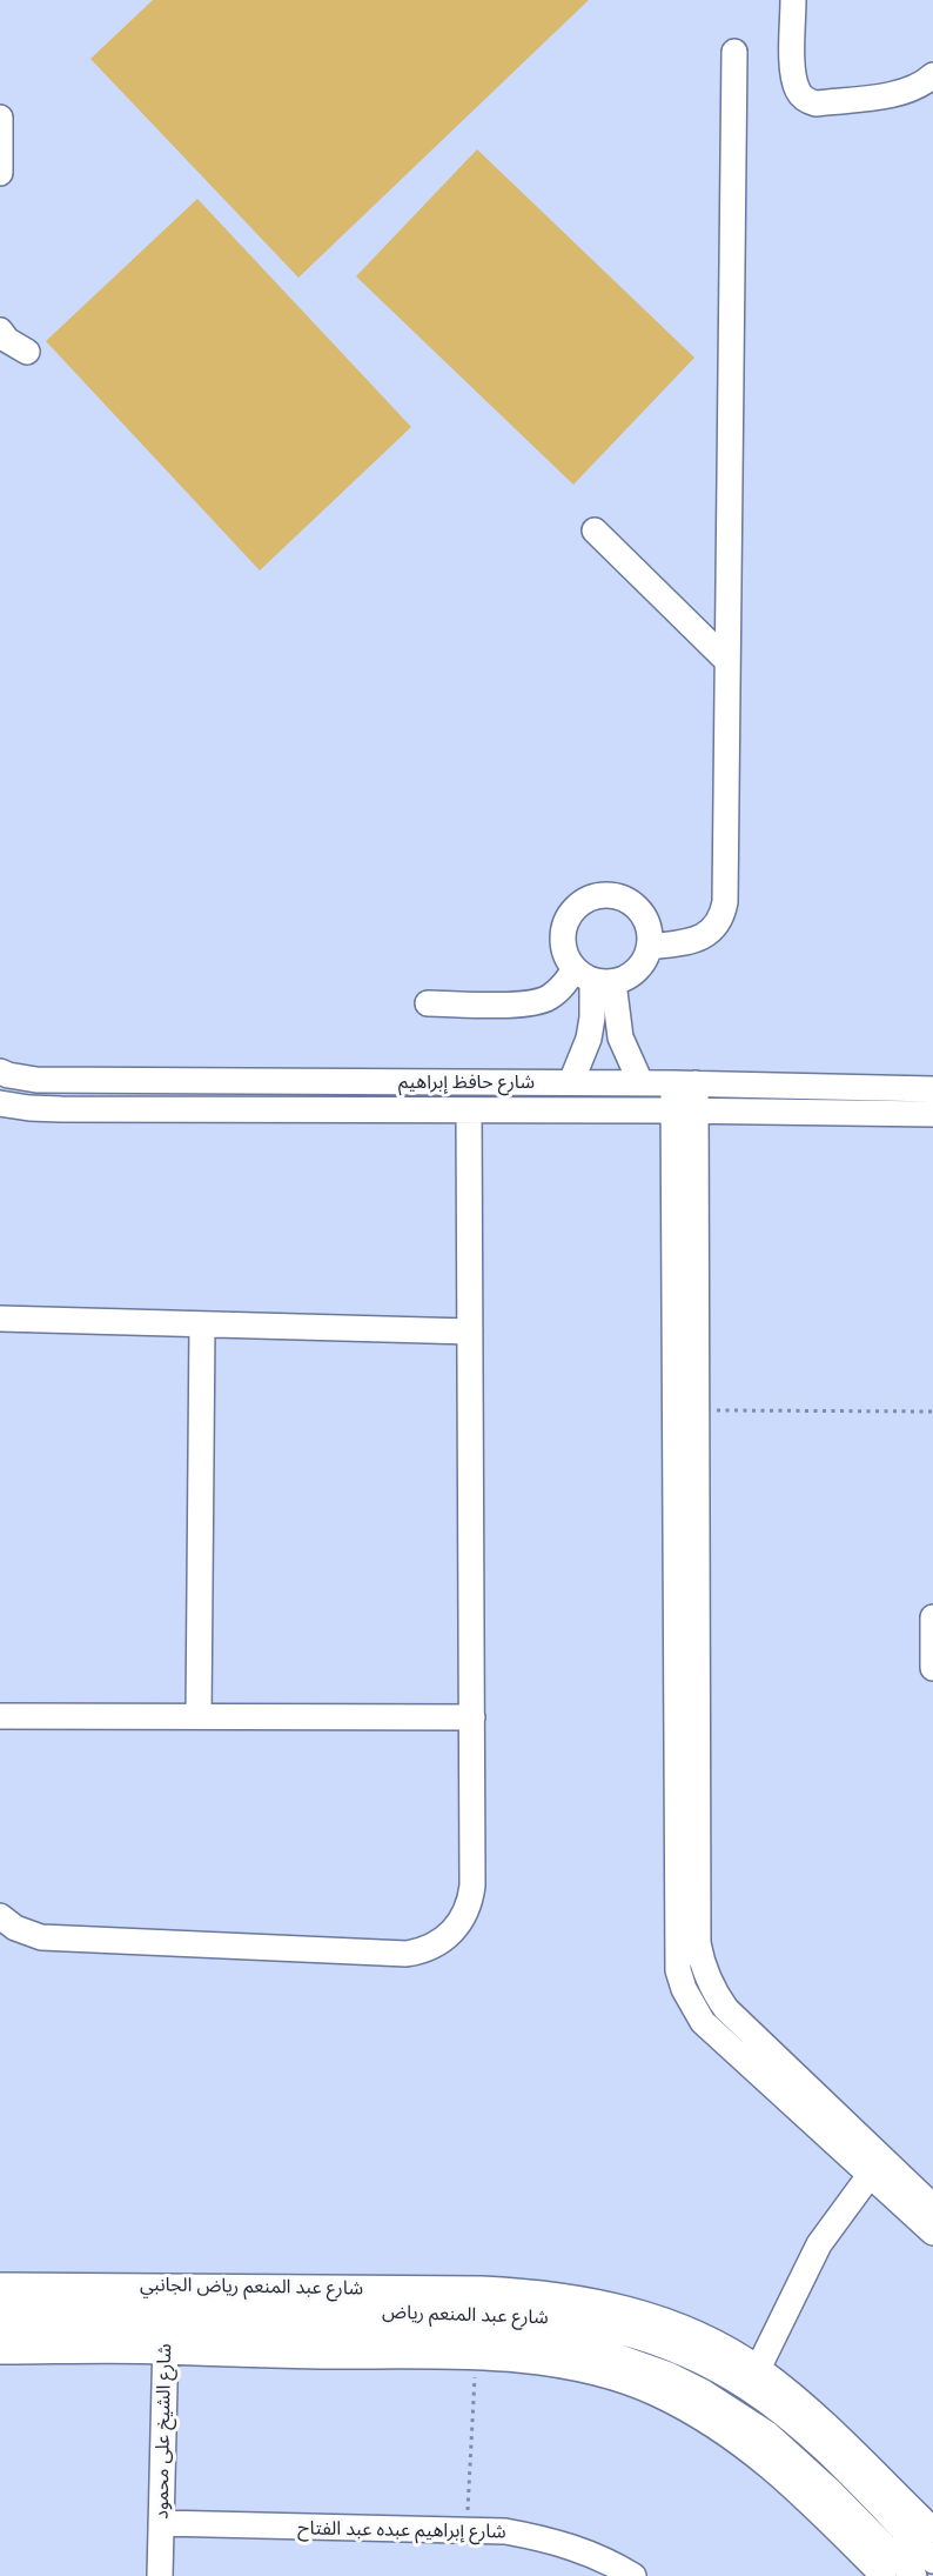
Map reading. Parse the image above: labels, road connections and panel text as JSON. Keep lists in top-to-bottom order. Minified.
{"streets":{"street":["شارع حافظ إبراهيم","شارع عبد المنعم رياض الجانبي","شارع عبد المنعم رياض","شارع الشيخ على محمود","شارع إبراهيم عبده عبد الفتاح"]},"crossings":[["شارع عبد المنعم رياض الجانبي","شارع عبد المنعم رياض"],["شارع عبد المنعم رياض الجانبي","شارع الشيخ على محمود"],["شارع عبد المنعم رياض","شارع الشيخ على محمود"],["شارع الشيخ على محمود","شارع إبراهيم عبده عبد الفتاح"]]}
